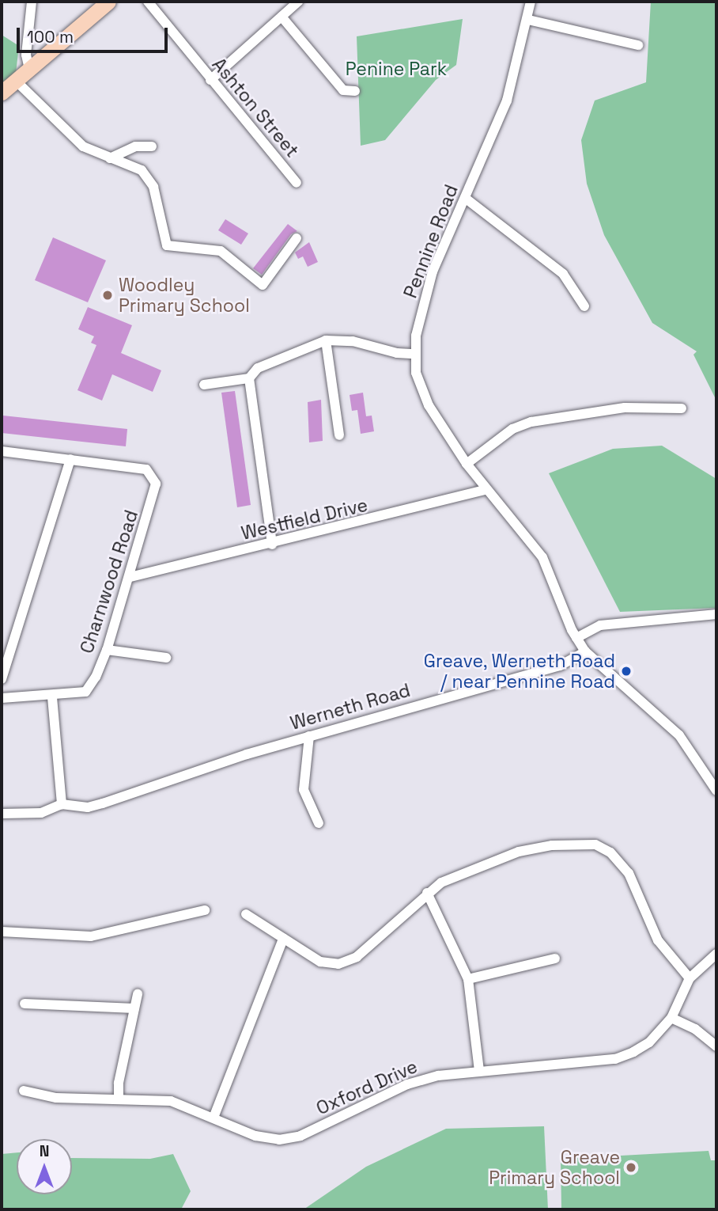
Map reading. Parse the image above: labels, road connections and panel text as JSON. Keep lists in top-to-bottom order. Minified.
{"streets":{"street":["Ashton Street","Pennine Road","Westfield Drive","Charnwood Road","Werneth Road","Oxford Drive"]},"crossings":[["Pennine Road","Westfield Drive"],["Pennine Road","Werneth Road"],["Westfield Drive","Charnwood Road"]],"parks":["Penine Park"],"places":["Woodley Primary School","Greave, Werneth Road / near Pennine Road","Greave Primary School"],"scale_bar":"100 m","north":"top"}
